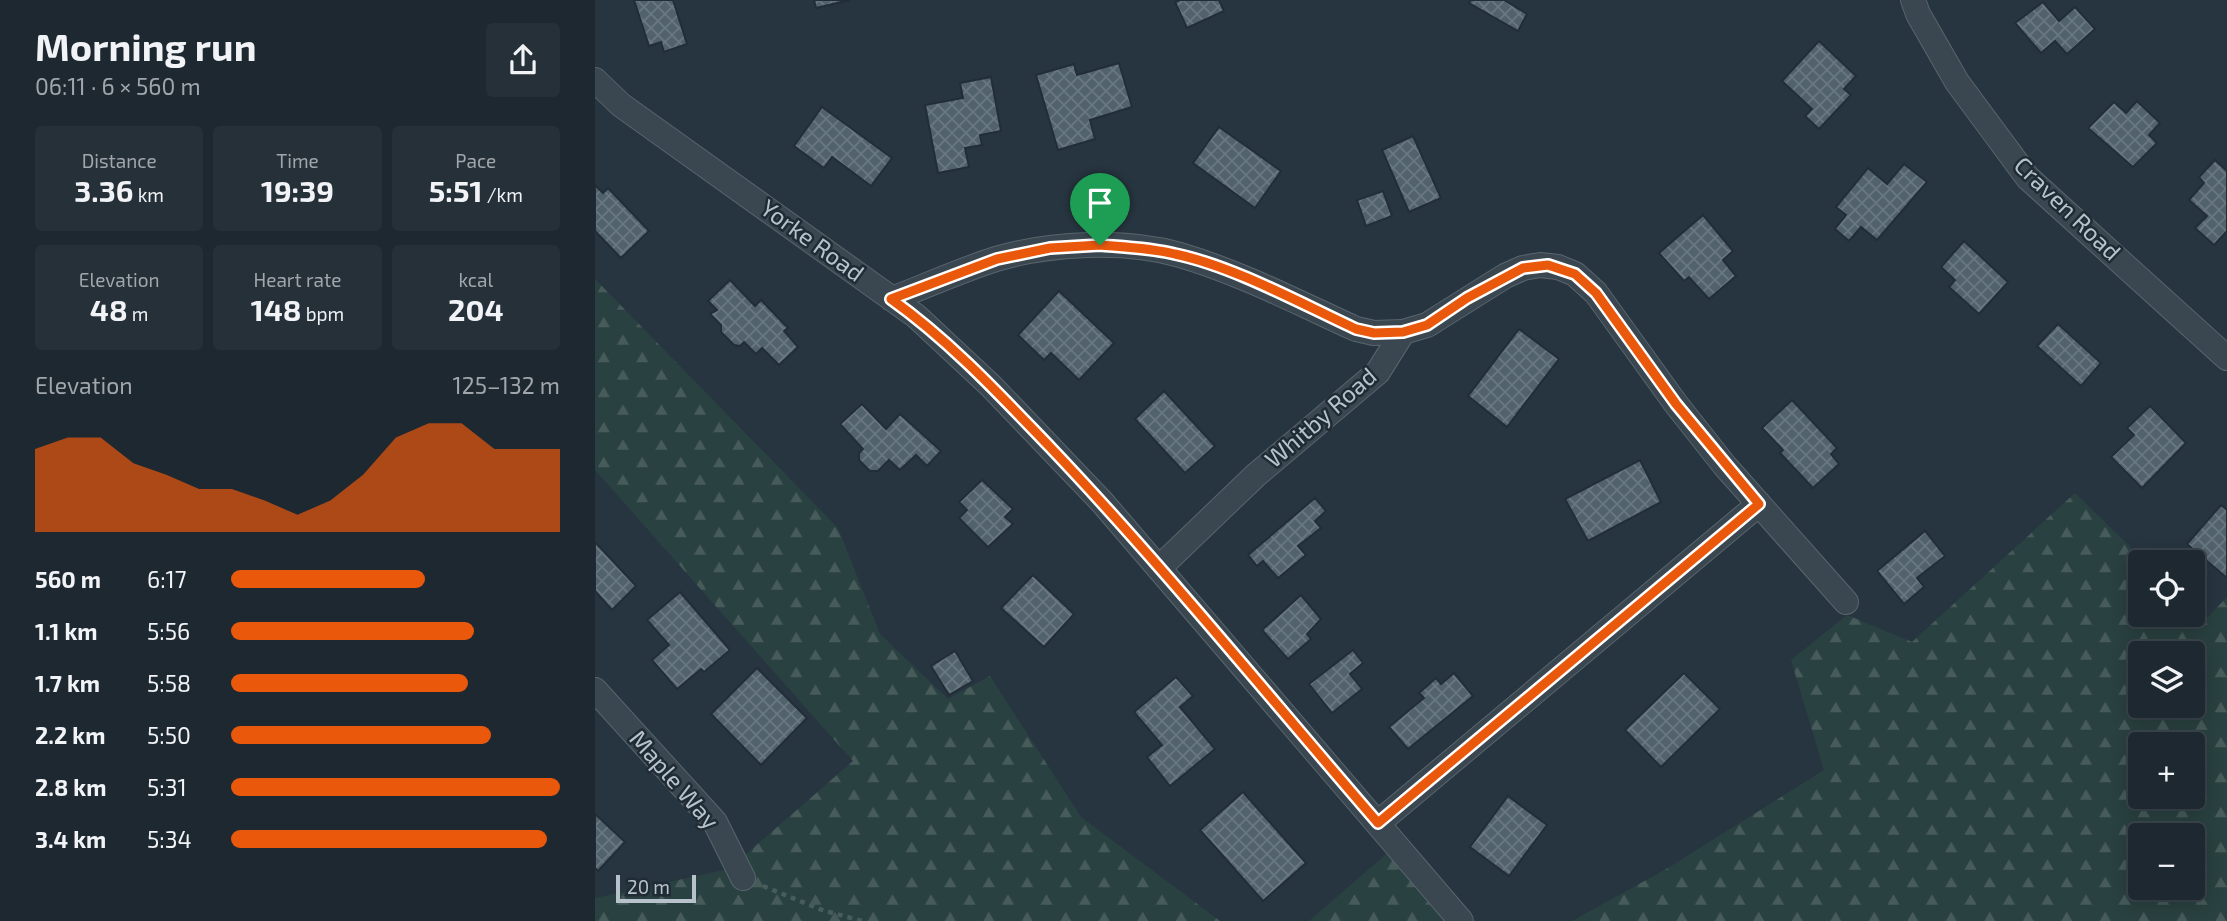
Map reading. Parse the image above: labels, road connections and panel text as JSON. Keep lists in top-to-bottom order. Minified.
{"streets":{"street":["Craven Road","Yorke Road","Whitby Road","Maple Way"]},"crossings":[["Yorke Road","Whitby Road"]],"scale_bar":"20 m","page":{"heading":["Morning run","06:11 · 6 × 560 m"],"stats":[["Distance","3.36 km"],["Time","19:39"],["Pace","5:51 /km"],["Elevation","48 m"],["Heart rate","148 bpm"],["kcal","204"]],"chart":["Elevation","125–132 m"],"map_buttons":["+","−"],"list":[{"name":"560 m","note":"6:17"},{"name":"1.1 km","note":"5:56"},{"name":"1.7 km","note":"5:58"},{"name":"2.2 km","note":"5:50"},{"name":"2.8 km","note":"5:31"},{"name":"3.4 km","note":"5:34"}],"scale":"20 m"}}
